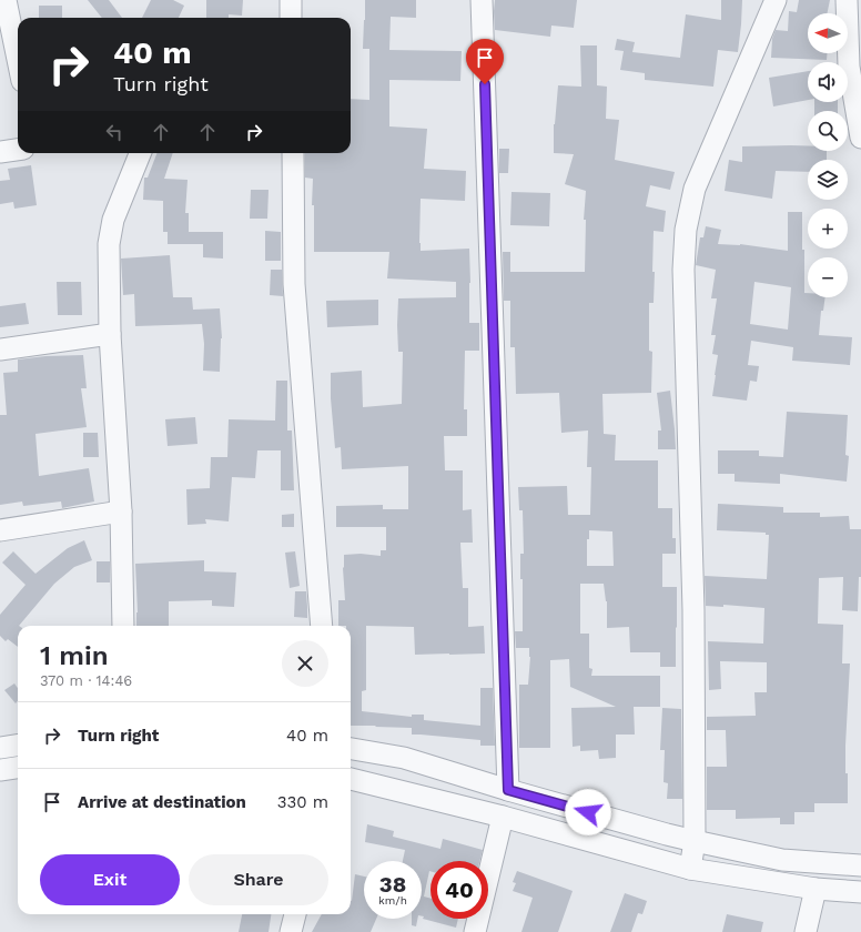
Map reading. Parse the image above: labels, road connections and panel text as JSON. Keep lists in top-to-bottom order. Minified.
{"north":"left","page":{"map_buttons":["+","−"],"turn":["40 m","Turn right"],"heading":["1 min","370 m · 14:46"],"list":[{"name":"Turn right","value":"40 m"},{"name":"Arrive at destination","value":"330 m"}],"buttons":["Exit","Share"],"speed":"38 km/h","limit":"40"}}
